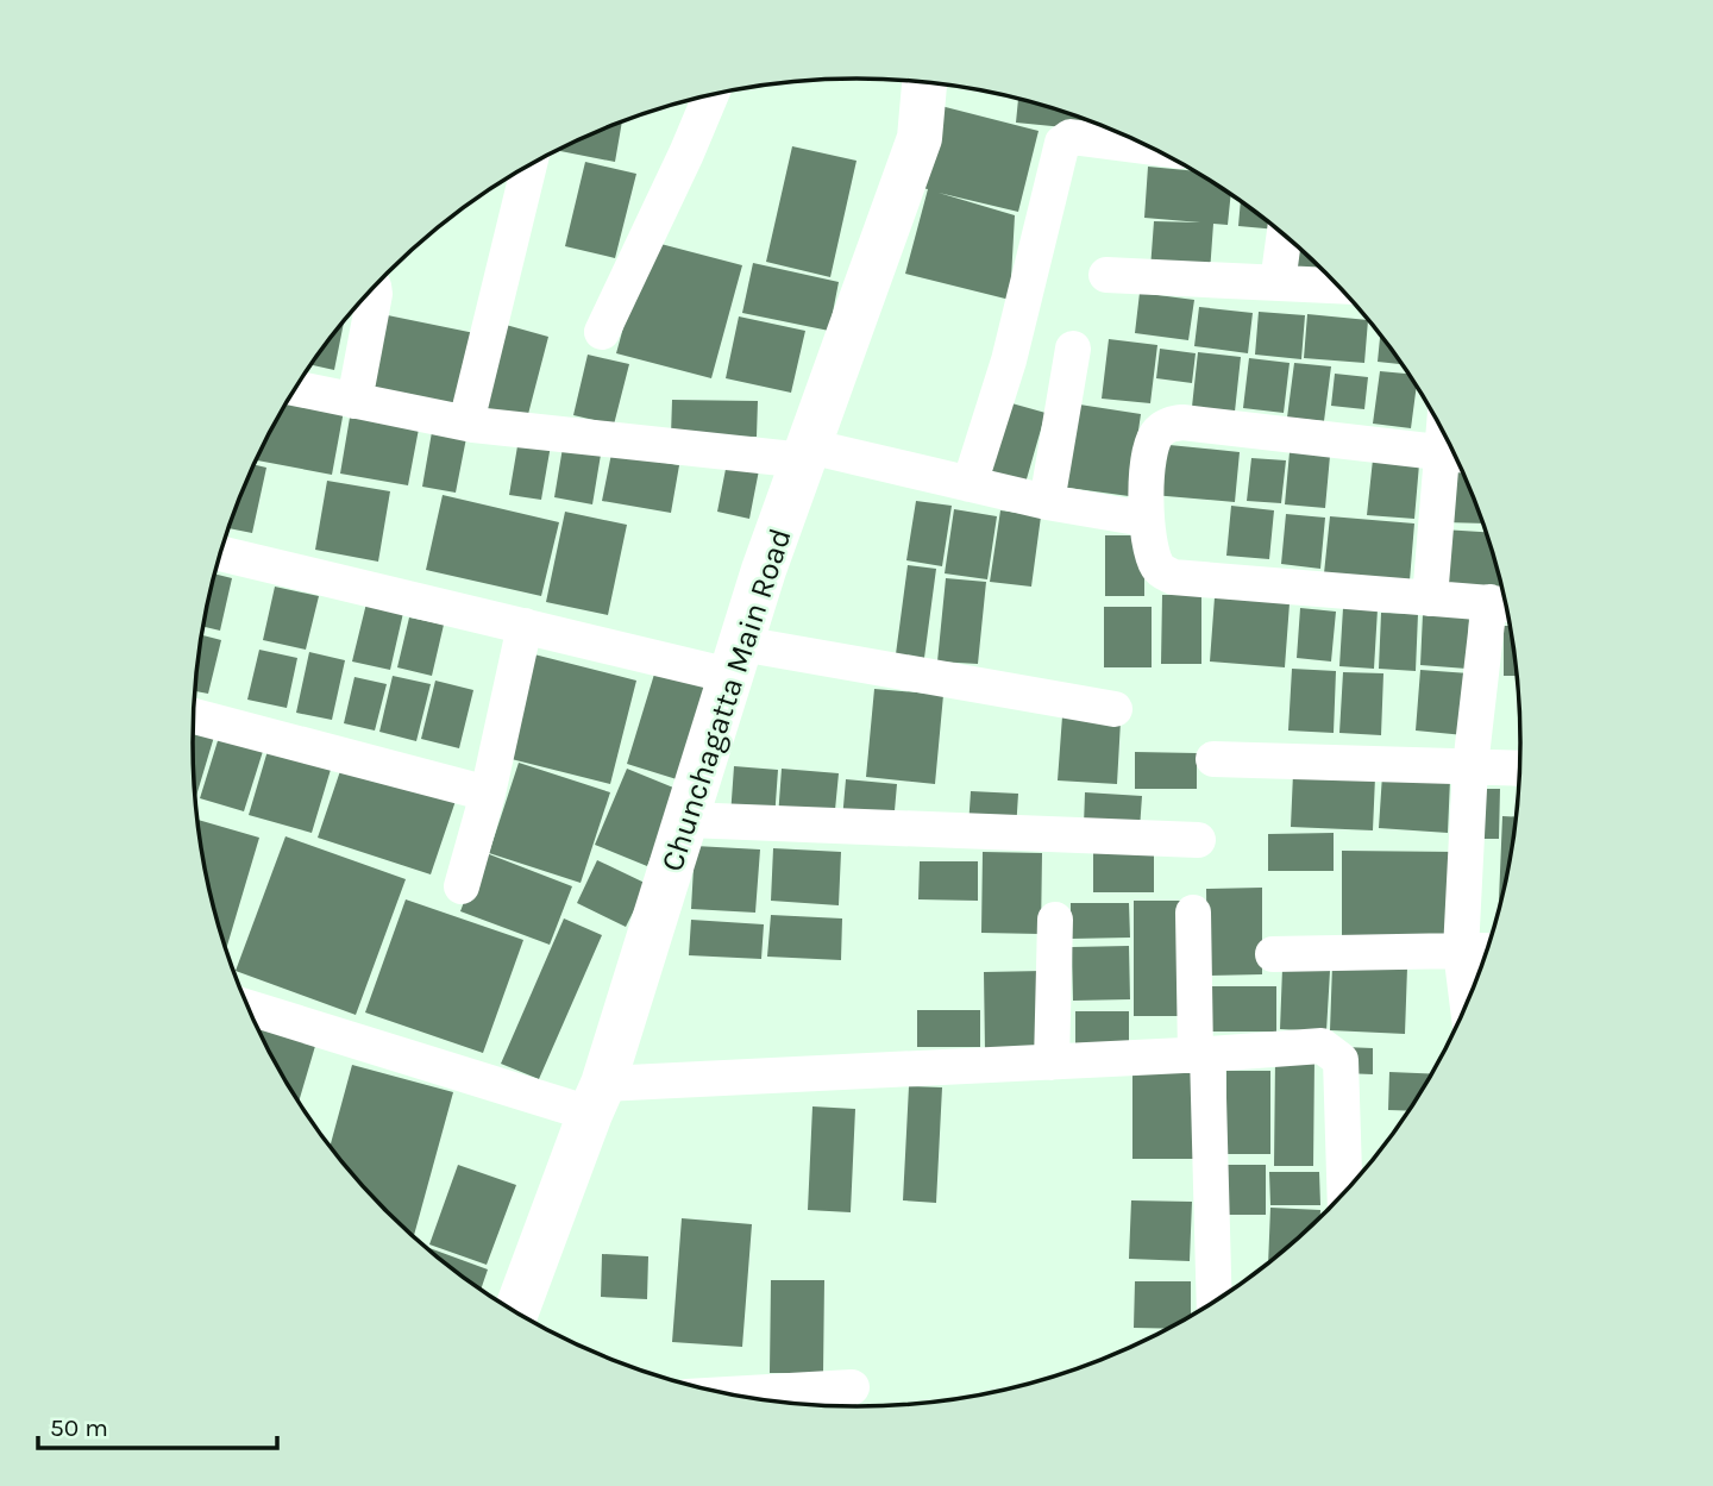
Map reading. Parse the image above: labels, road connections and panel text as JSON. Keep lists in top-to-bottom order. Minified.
{"streets":{"street":["Chunchagatta Main Road"]},"scale_bar":"50 m"}
